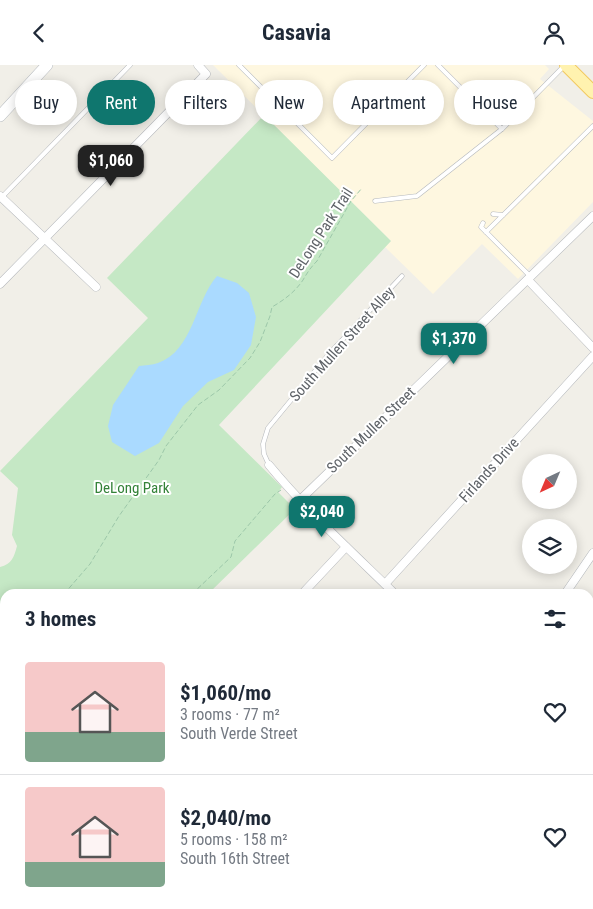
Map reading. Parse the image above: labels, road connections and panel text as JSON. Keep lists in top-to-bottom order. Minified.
{"streets":{"street":["South Mullen Street","Firlands Drive"],"lane":["South Mullen Street Alley"],"path":["DeLong Park Trail"]},"parks":["DeLong Park"],"north":"bottom left","page":{"header":"Casavia","chip":["Buy","Rent","Filters","New","Apartment","House"],"price":["$1,060","$1,370","$2,040"],"heading":"3 homes","list":[{"name":"$1,060/mo","note":"3 rooms · 77 m² · South Verde Street"},{"name":"$2,040/mo","note":"5 rooms · 158 m² · South 16th Street"}]}}
